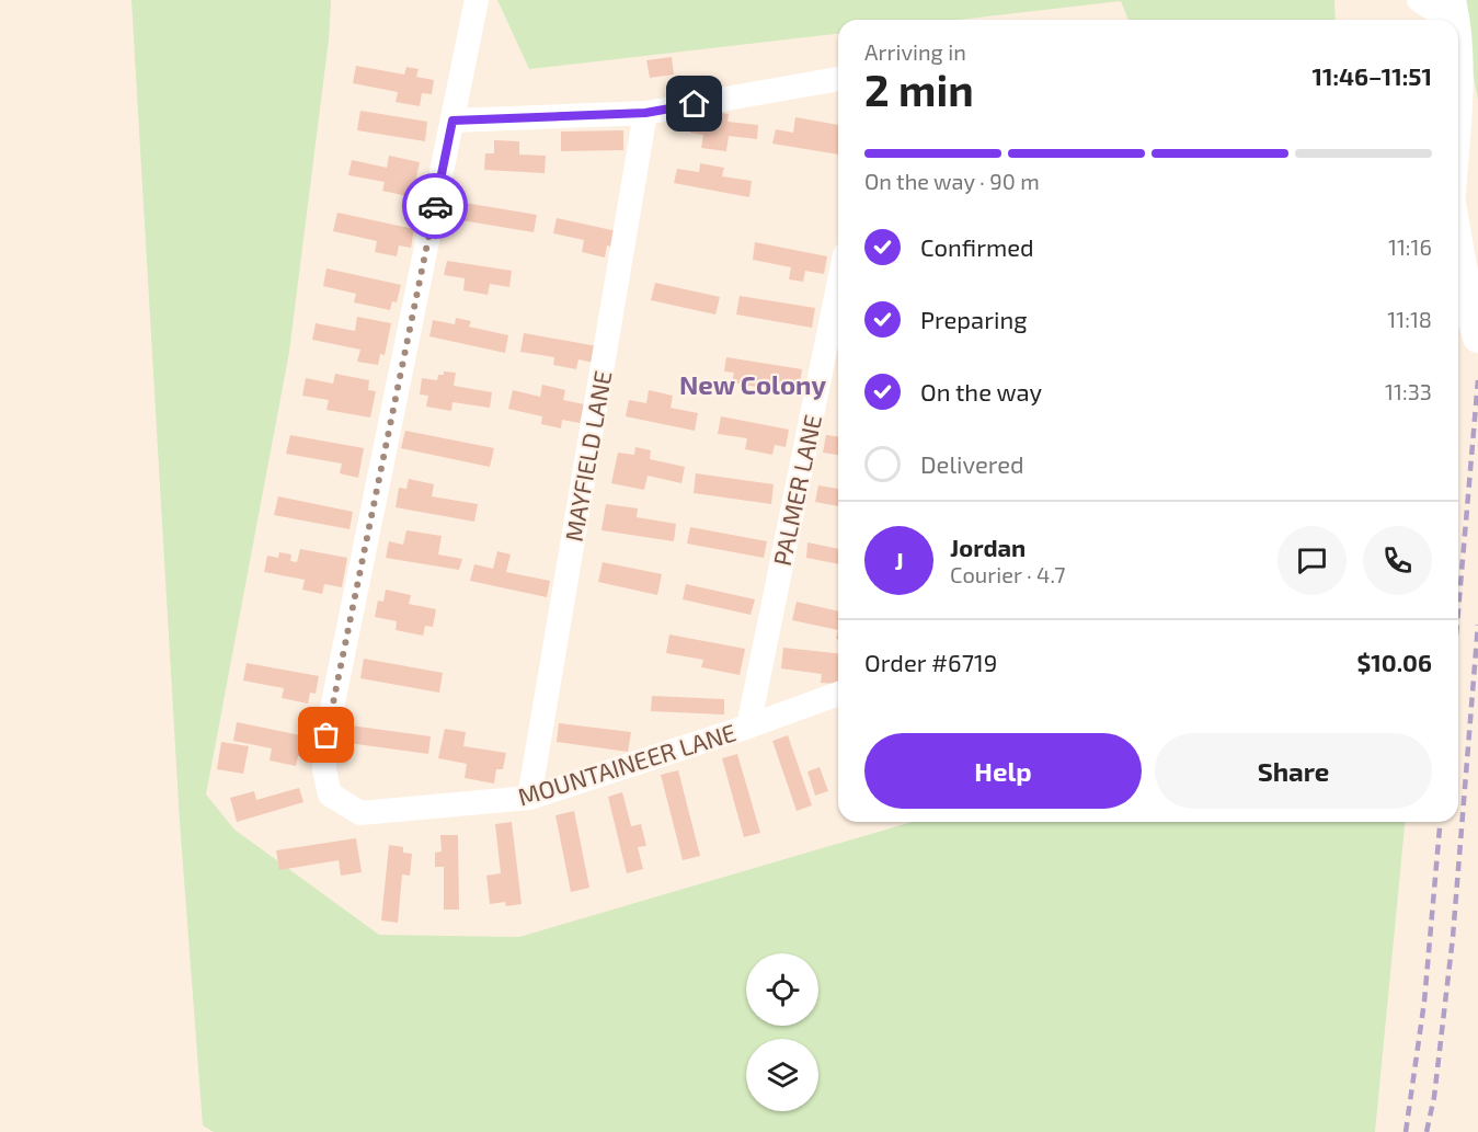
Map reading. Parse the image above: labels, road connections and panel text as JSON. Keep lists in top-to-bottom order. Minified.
{"streets":{"street":["MAYFIELD LANE","PALMER LANE","MOUNTAINEER LANE"]},"crossings":[["MAYFIELD LANE","MOUNTAINEER LANE"],["PALMER LANE","MOUNTAINEER LANE"]],"districts":["New Colony"],"page":{"heading":["2 min","Arriving in","11:46–11:51"],"panel":["Jordan","Courier · 4.7","Order #6719","$10.06"],"bar":"On the way · 90 m","list":[["Confirmed","11:16"],["Preparing","11:18"],["On the way","11:33"],"Delivered"],"round":"J","buttons":["Help","Share"]}}
